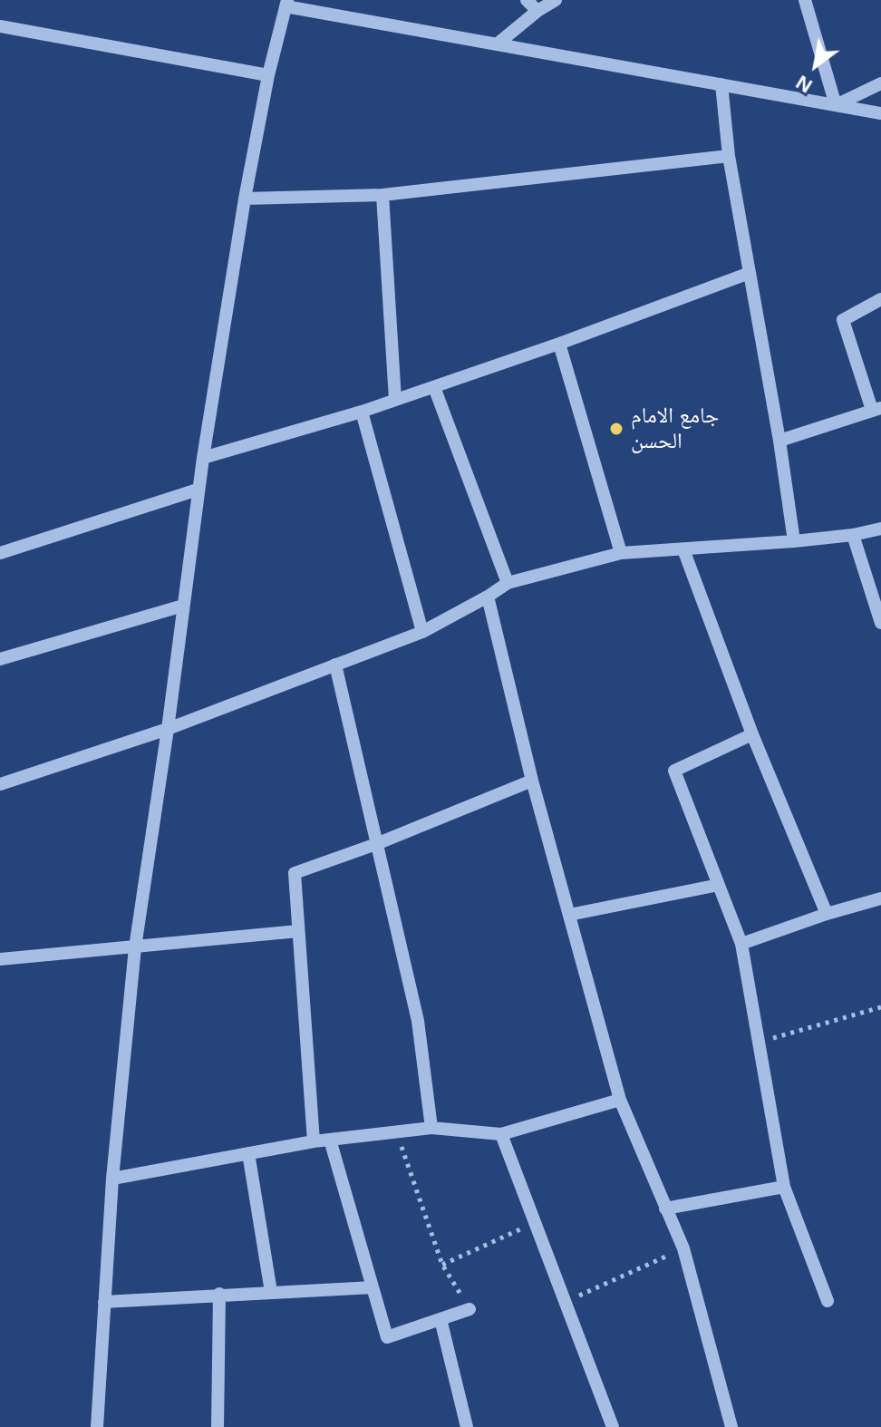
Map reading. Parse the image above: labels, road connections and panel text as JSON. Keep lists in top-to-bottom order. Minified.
{"places":["جامع الامام الحسن"],"north":"bottom left"}
